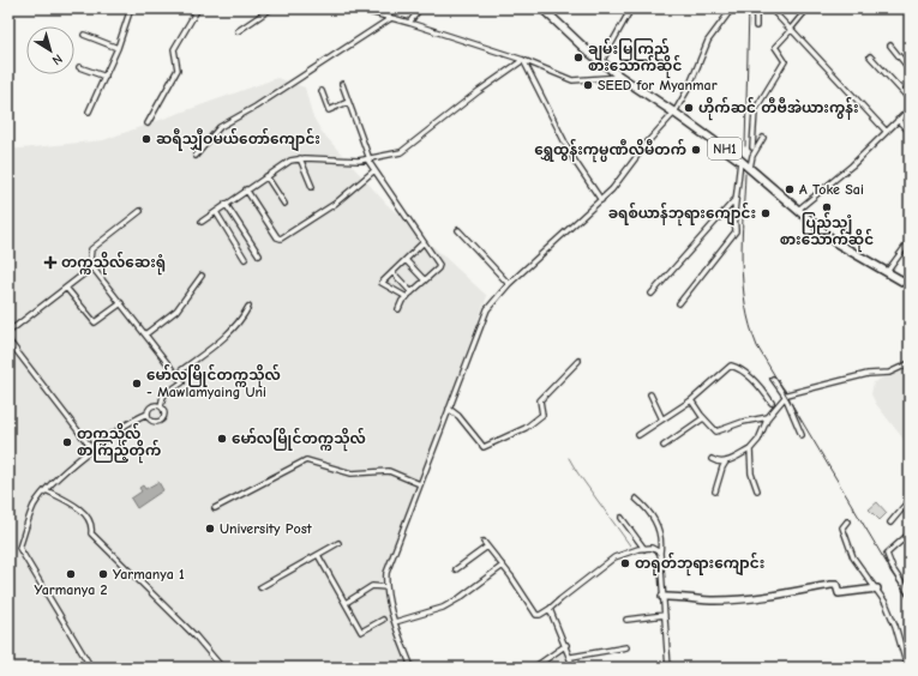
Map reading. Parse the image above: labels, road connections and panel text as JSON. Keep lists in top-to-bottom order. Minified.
{"streets":{"highway":["NH1"]},"places":{"other":["ချမ်းမြကြည် စားသောက်ဆိုင်","SEED for Myanmar","ဟိုက်ဆင် တီဗီအဲယားကွန်း","ဆရီသျှီဝမယ်တော်ကျောင်း","ရွှေထွန်းကုမ္ပဏီလိမီတက်","A Toke Sai","ပြည်သျှံ စားသောက်ဆိုင်","ခရစ်ယာန်ဘုရားကျောင်း","မော်လမြိုင်တက္ကသိုလ် - Mawlamyaing Uni","မော်လမြိုင်တက္ကသိုလ်","တက္ကသိုလ် စာကြည့်တိုက်","University Post","တရုတ်ဘုရားကျောင်း","Yarmanya 2","Yarmanya 1"],"health":["တက္ကသိုလ်ဆေးရုံ"]},"north":"bottom right"}
